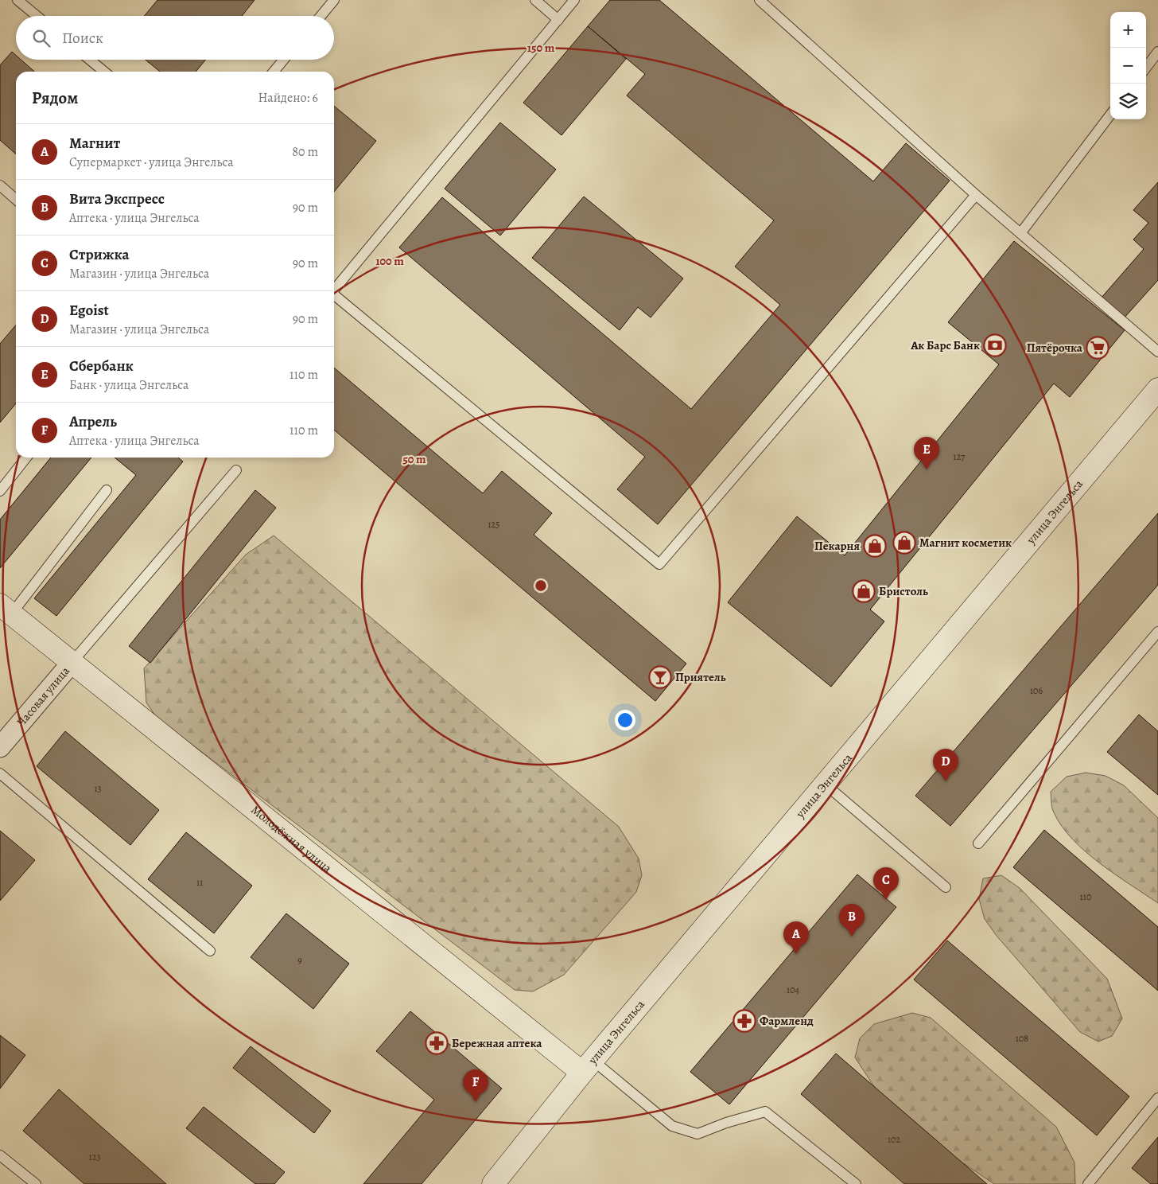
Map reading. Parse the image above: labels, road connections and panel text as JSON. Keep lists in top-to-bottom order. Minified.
{"streets":{"main road":["улица Энгельса","Молодёжная улица"],"street":["Часовая улица"]},"crossings":[["улица Энгельса","Молодёжная улица"],["Часовая улица","Молодёжная улица"]],"places":{"bank":["Ак Барс Банк"],"supermarket":["Пятёрочка"],"shop":["Магнит косметик","Пекарня","Бристоль"],"bar":["Приятель"],"pharmacy":["Фармленд","Бережная аптека"]},"house_numbers":["127","125","106","13","11","110","9","104","108","102","123"],"page":{"map_buttons":["+","−"],"search":"Поиск","heading":["Рядом","Найдено: 6"],"list":[{"mark":"A","name":"Магнит","note":"Супермаркет · улица Энгельса","value":"80 m"},{"mark":"B","name":"Вита Экспресс","note":"Аптека · улица Энгельса","value":"90 m"},{"mark":"C","name":"Стрижка","note":"Магазин · улица Энгельса","value":"90 m"},{"mark":"D","name":"Egoist","note":"Магазин · улица Энгельса","value":"90 m"},{"mark":"E","name":"Сбербанк","note":"Банк · улица Энгельса","value":"110 m"},{"mark":"F","name":"Апрель","note":"Аптека · улица Энгельса","value":"110 m"}],"pins":["E","D","C","B","A","F"]},"rings":["150 m","100 m","50 m"]}
